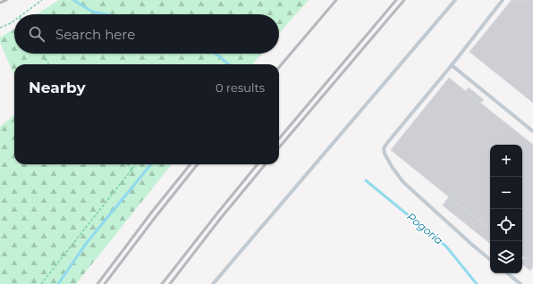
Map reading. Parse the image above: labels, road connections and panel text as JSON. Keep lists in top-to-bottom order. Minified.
{"water":["Pogoria"],"page":{"search":"Search here","heading":["Nearby","0 results"],"map_buttons":["+","−"]}}
